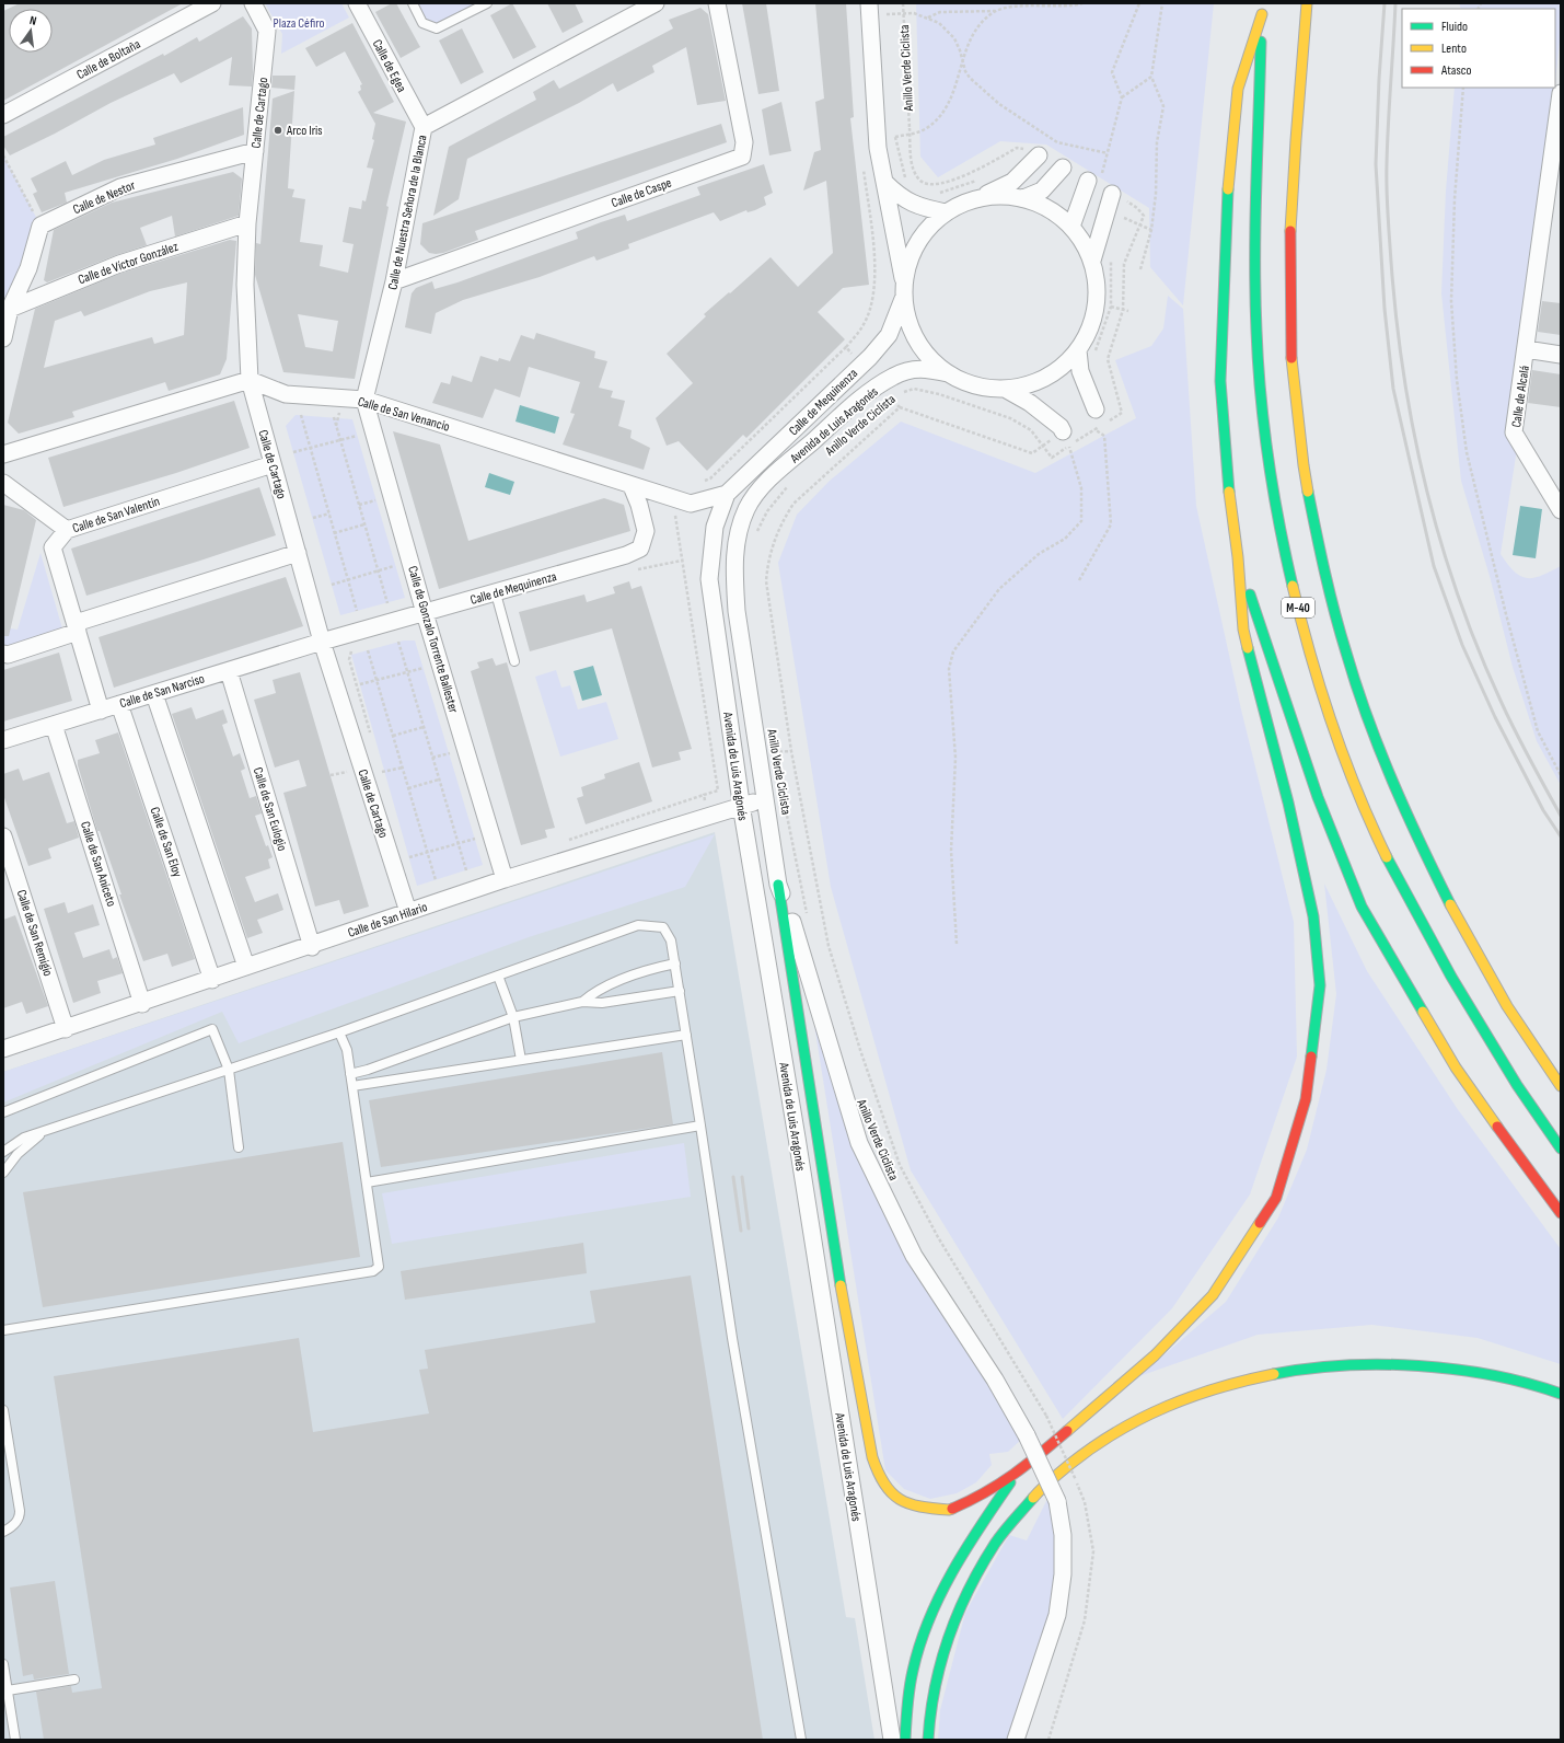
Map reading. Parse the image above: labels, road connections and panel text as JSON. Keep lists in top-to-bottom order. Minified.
{"streets":{"highway":["M-40"],"street":["Calle de Boltaña","Calle de Egea","Calle de Cartago","Calle de Caspe","Calle de Nestor","Calle de Nuestra Señora de la Blanca","Calle de Víctor González","Calle de Alcalá","Calle de Mequinenza","Calle de San Venancio","Avenida de Luis Aragonés","Calle de San Valentín","Calle de Gonzalo Torrente Ballester","Calle de San Narciso","Calle de San Eulogio","Calle de San Eloy","Calle de San Aniceto","Calle de San Hilario","Calle de San Remigio"],"path":["Anillo Verde Ciclista"]},"crossings":[["Calle de Egea","Calle de Nuestra Señora de la Blanca"],["Anillo Verde Ciclista","Avenida de Luis Aragonés"],["Calle de Cartago","Calle de Nestor"],["Calle de Cartago","Calle de Víctor González"],["Calle de Cartago","Calle de Mequinenza"],["Calle de Cartago","Calle de San Venancio"],["Calle de Cartago","Calle de San Valentín"],["Calle de Cartago","Calle de San Narciso"],["Calle de Cartago","Calle de San Hilario"],["Calle de Caspe","Calle de Nuestra Señora de la Blanca"],["Calle de Nuestra Señora de la Blanca","Calle de San Venancio"],["Calle de Nuestra Señora de la Blanca","Calle de Gonzalo Torrente Ballester"],["Calle de Mequinenza","Calle de San Venancio"],["Calle de Mequinenza","Avenida de Luis Aragonés"],["Calle de Mequinenza","Calle de Gonzalo Torrente Ballester"],["Calle de Mequinenza","Calle de San Narciso"],["Calle de San Venancio","Avenida de Luis Aragonés"],["Calle de San Venancio","Calle de Gonzalo Torrente Ballester"],["Avenida de Luis Aragonés","Calle de San Hilario"],["Calle de San Valentín","Calle de San Narciso"],["Calle de Gonzalo Torrente Ballester","Calle de San Hilario"],["Calle de San Narciso","Calle de San Eulogio"],["Calle de San Narciso","Calle de San Eloy"],["Calle de San Narciso","Calle de San Aniceto"],["Calle de San Eulogio","Calle de San Hilario"],["Calle de San Eloy","Calle de San Hilario"],["Calle de San Aniceto","Calle de San Hilario"],["Calle de San Hilario","Calle de San Remigio"]],"parks":["Plaza Céfiro"],"places":["Arco Iris"],"legend":["Fluido","Lento","Atasco"],"north":"top"}
